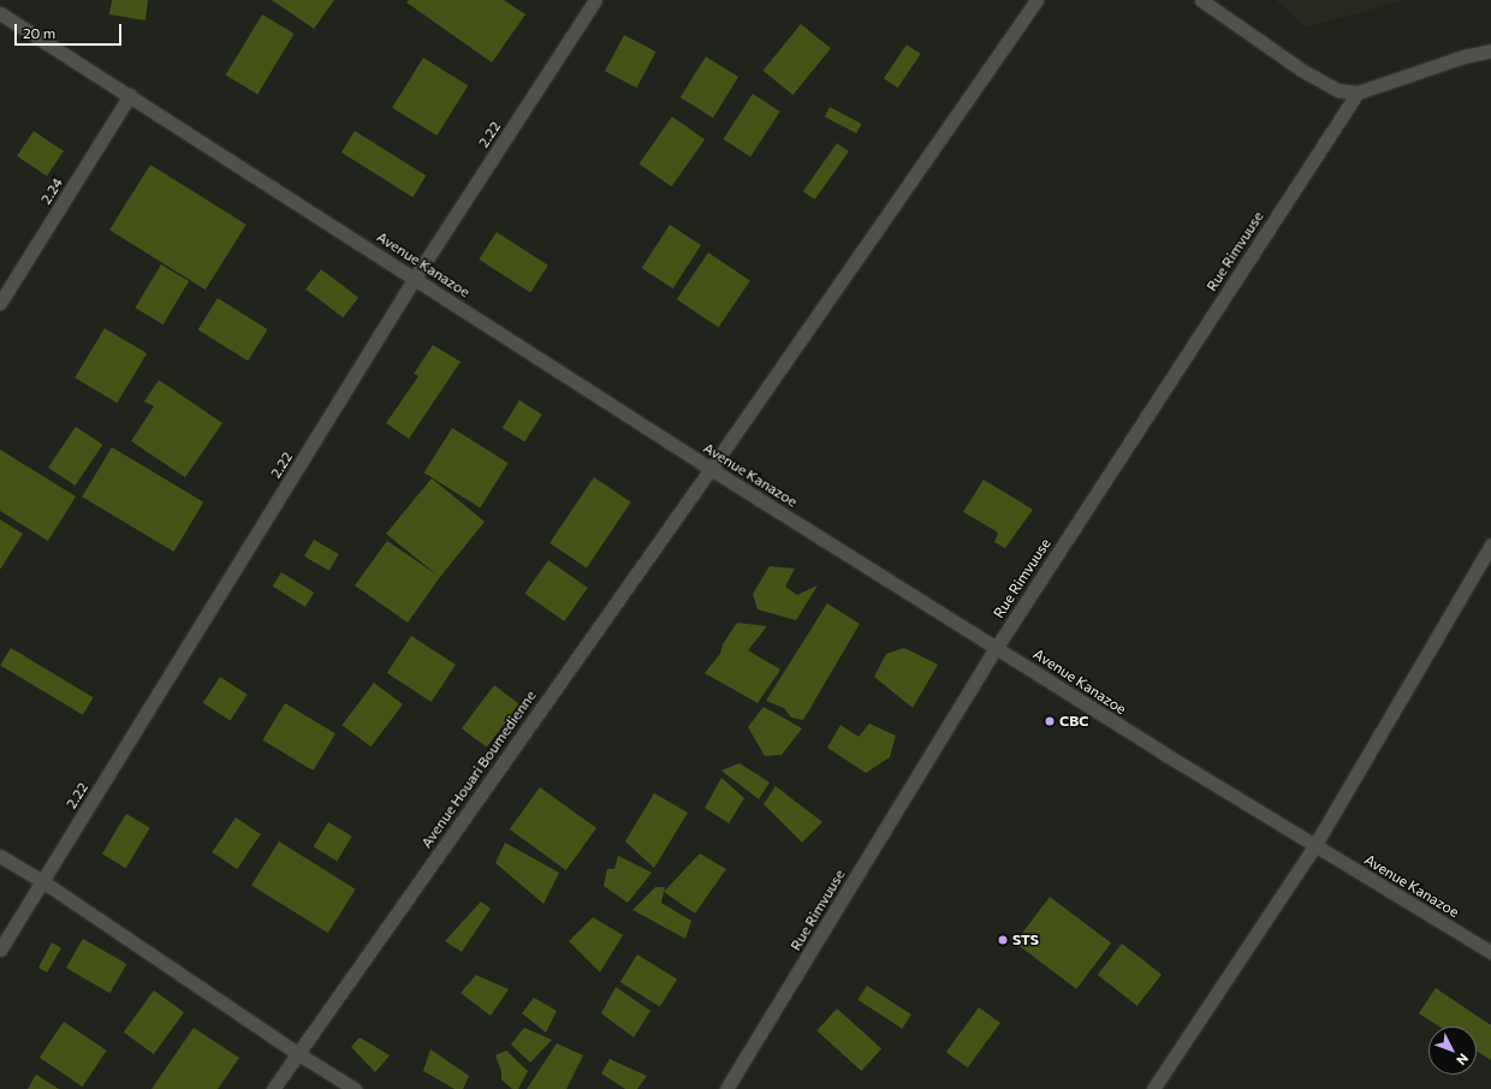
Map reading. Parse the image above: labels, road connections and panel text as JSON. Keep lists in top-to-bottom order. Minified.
{"streets":{"street":["2.22","2.24","Rue Rimvuuse","Avenue Kanazoe","Avenue Houari Boumedienne"]},"crossings":[["2.22","Avenue Kanazoe"],["2.24","Avenue Kanazoe"],["Rue Rimvuuse","Avenue Kanazoe"],["Avenue Kanazoe","Avenue Houari Boumedienne"]],"places":["CBC","STS"],"scale_bar":"20 m","north":"bottom right"}
